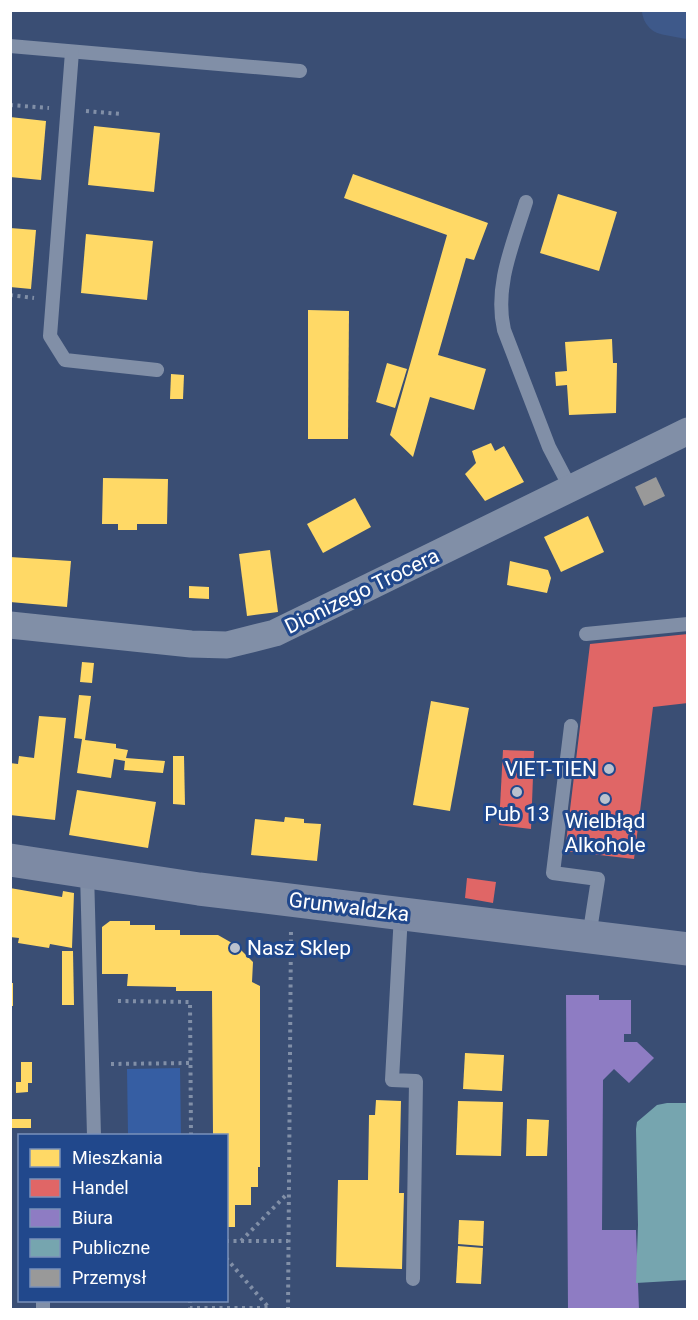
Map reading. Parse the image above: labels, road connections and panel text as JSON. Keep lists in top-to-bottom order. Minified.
{"streets":{"street":["Dionizego Trocera","Grunwaldzka"]},"places":["VIET-TIEN","Pub 13","Wielbłąd Alkohole","Nasz Sklep"],"legend":["Mieszkania","Handel","Biura","Publiczne","Przemysł"]}
